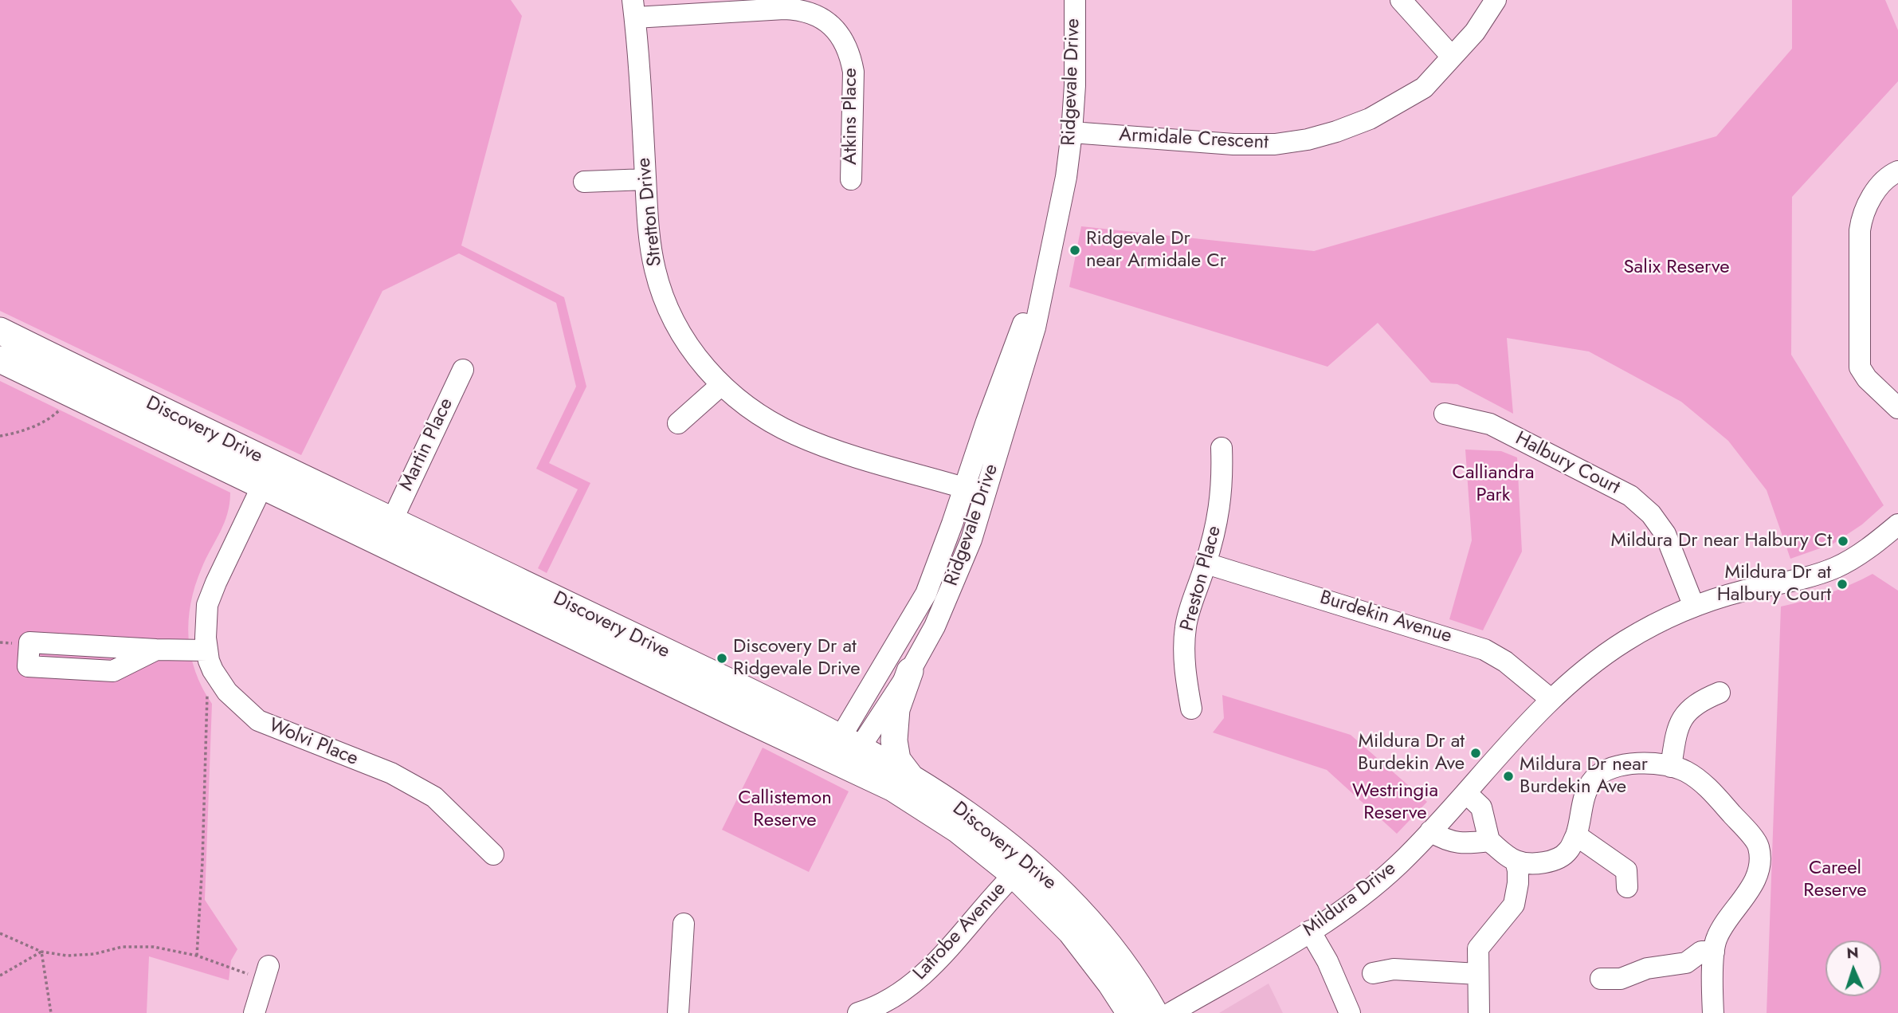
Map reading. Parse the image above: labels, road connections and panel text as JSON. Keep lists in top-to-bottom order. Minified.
{"streets":{"main road":["Discovery Drive"],"street":["Ridgevale Drive","Atkins Place","Armidale Crescent","Stretton Drive","Martin Place","Halbury Court","Preston Place","Burdekin Avenue","Wolvi Place","Mildura Drive","Latrobe Avenue"]},"crossings":[["Ridgevale Drive","Armidale Crescent"],["Ridgevale Drive","Stretton Drive"],["Ridgevale Drive","Discovery Drive"],["Atkins Place","Stretton Drive"],["Discovery Drive","Martin Place"],["Discovery Drive","Latrobe Avenue"],["Halbury Court","Mildura Drive"],["Preston Place","Burdekin Avenue"],["Burdekin Avenue","Mildura Drive"]],"parks":["Salix Reserve","Calliandra Park","Westringia Reserve","Callistemon Reserve","Careel Reserve"],"places":["Ridgevale Dr near Armidale Cr","Mildura Dr near Halbury Ct","Mildura Dr at Halbury Court","Discovery Dr at Ridgevale Drive","Mildura Dr at Burdekin Ave","Mildura Dr near Burdekin Ave"],"north":"top"}
